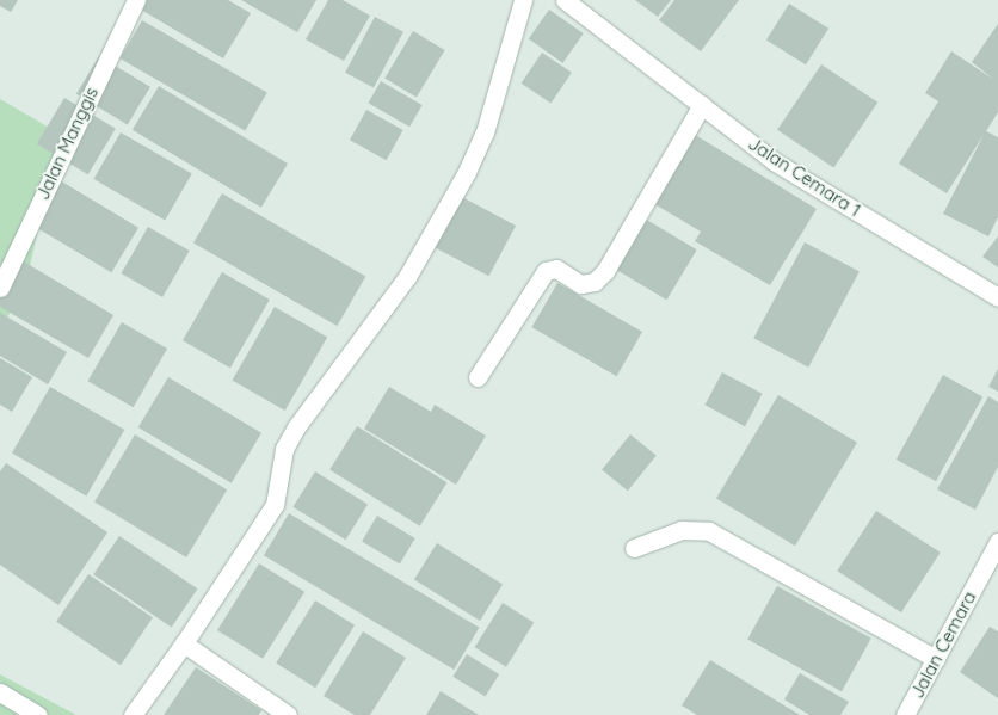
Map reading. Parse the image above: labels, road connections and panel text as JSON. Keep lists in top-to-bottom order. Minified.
{"streets":{"street":["Jalan Manggis","Jalan Cemara 1","Jalan Cemara"]}}
